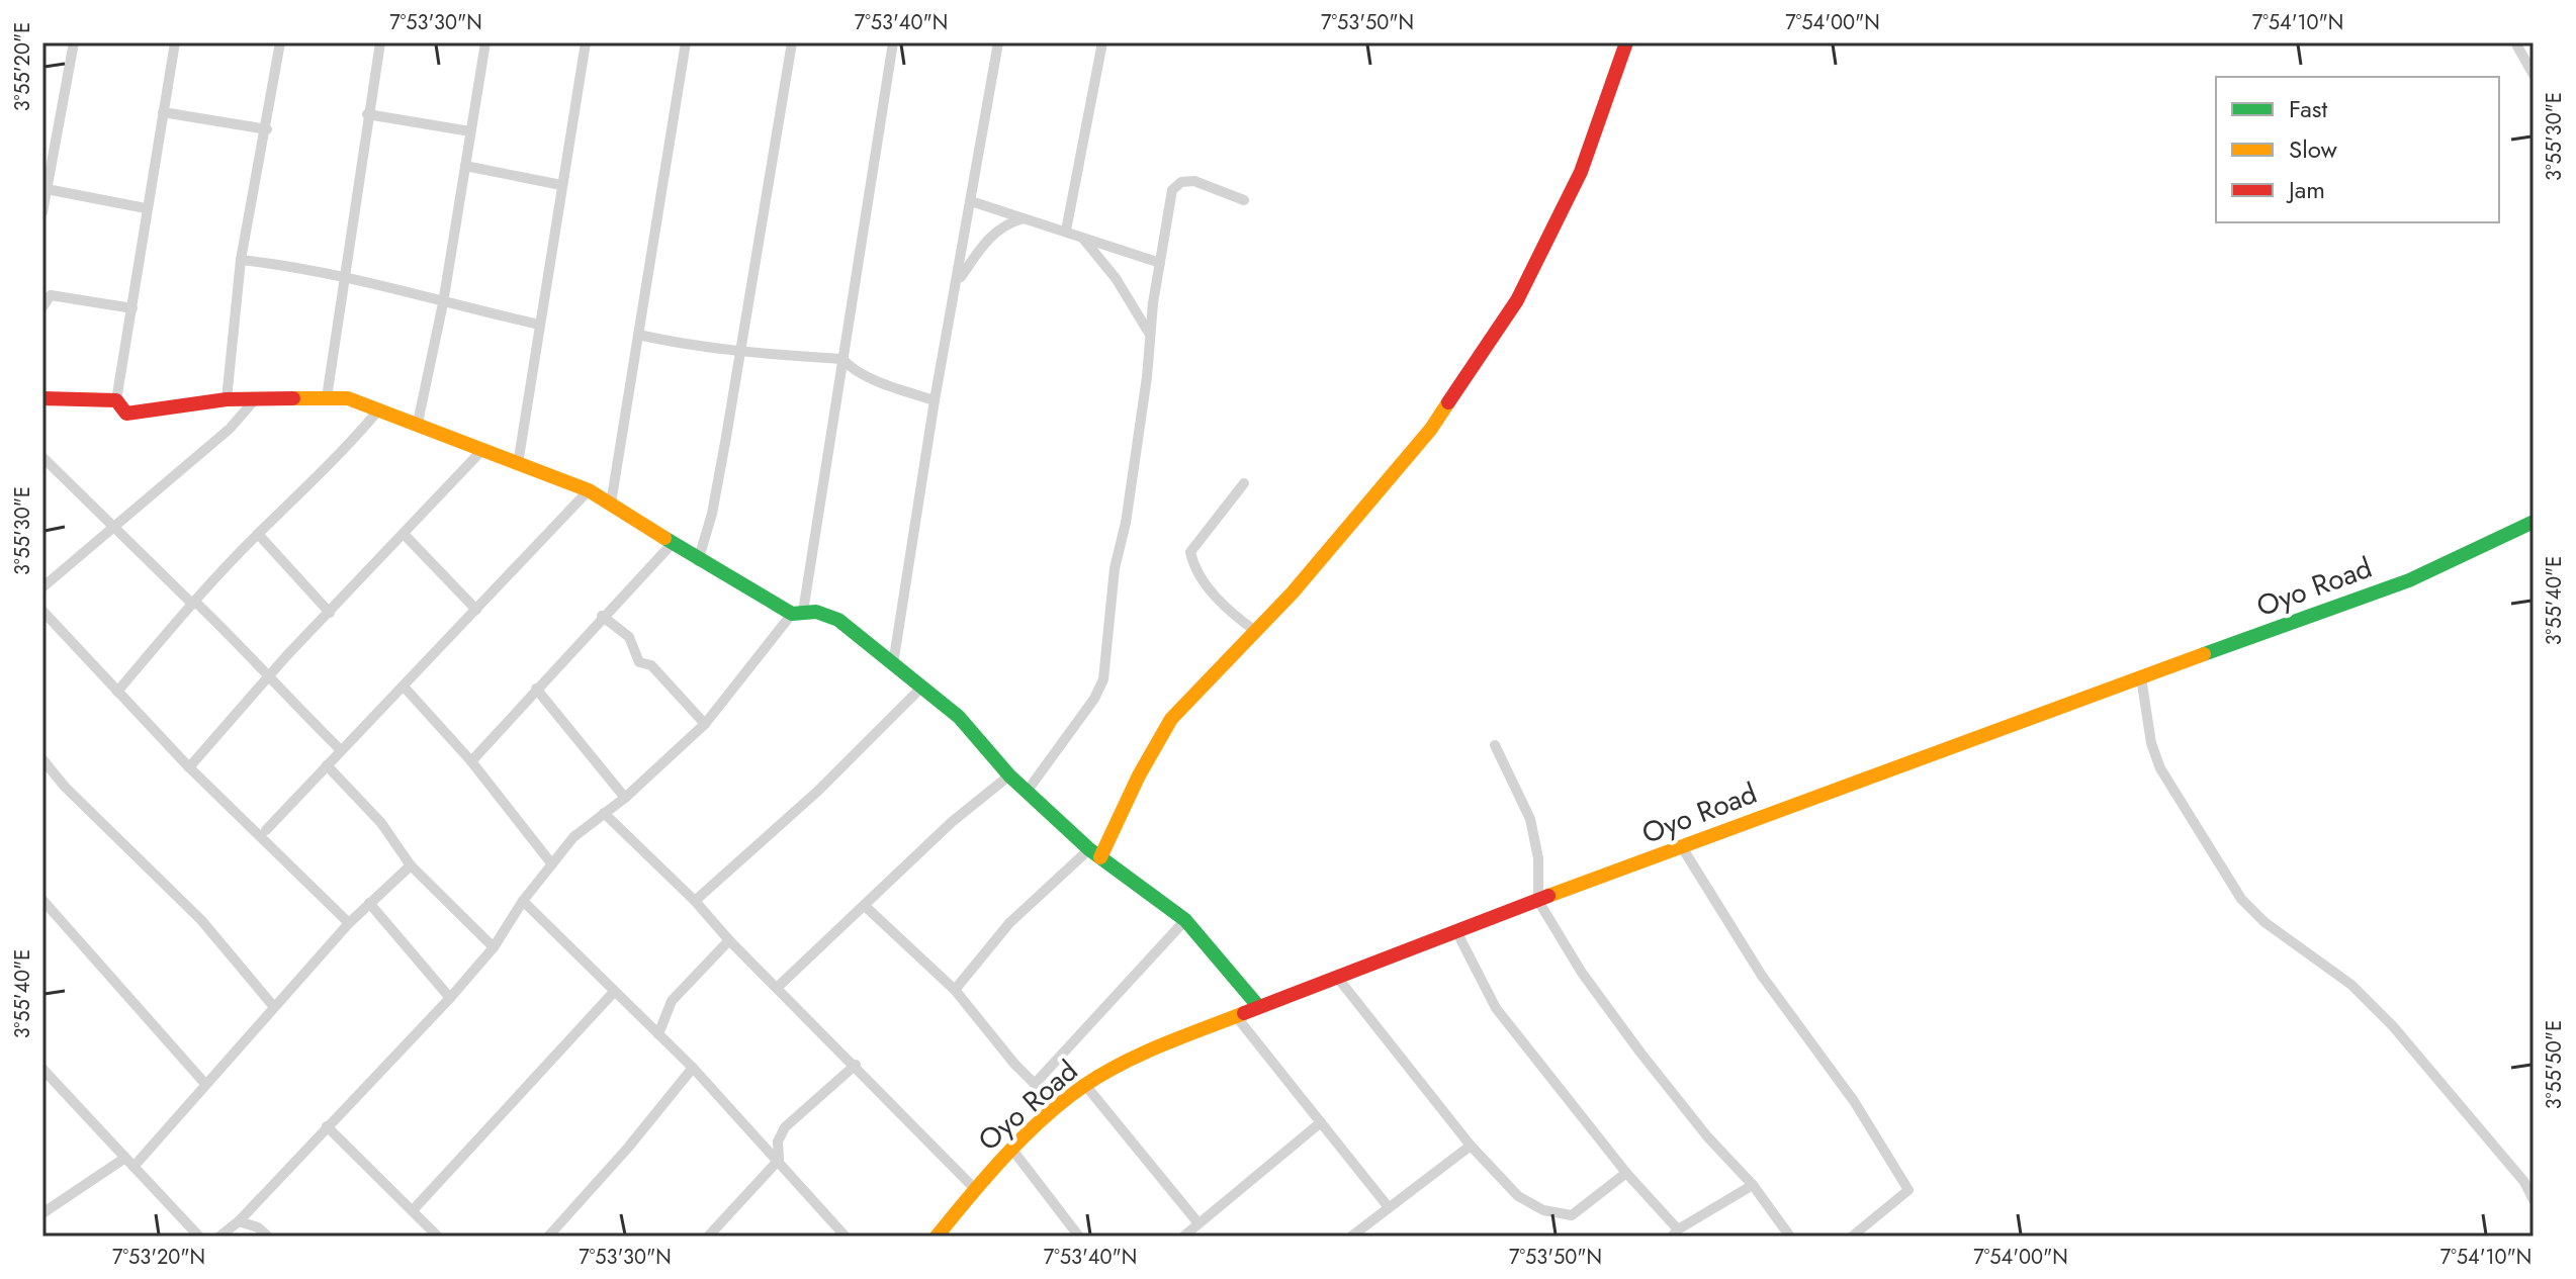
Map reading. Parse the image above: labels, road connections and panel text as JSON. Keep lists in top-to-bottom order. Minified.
{"streets":{"street":["Oyo Road"]},"legend":["Fast","Slow","Jam"],"coordinates":["7°53'30\"N","7°53'40\"N","7°53'50\"N","7°54'00\"N","7°54'10\"N","3°55'20\"E","3°55'30\"E","3°55'40\"E","3°55'50\"E","7°53'20\"N"]}
